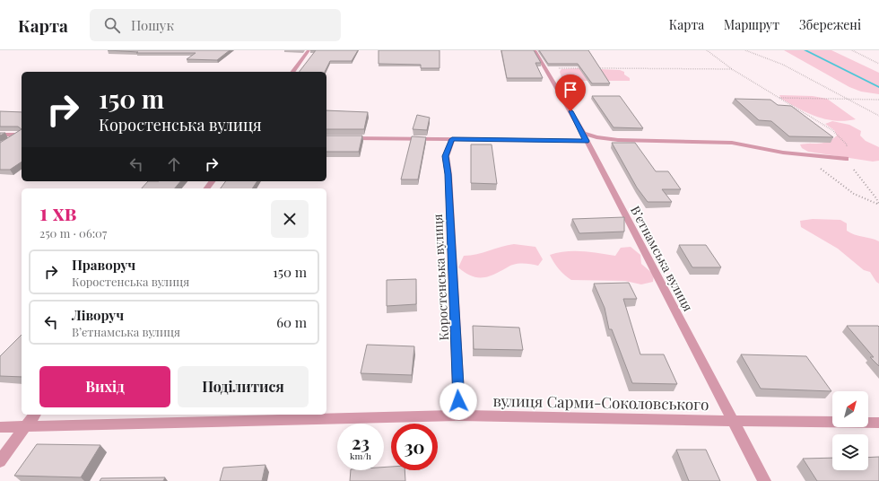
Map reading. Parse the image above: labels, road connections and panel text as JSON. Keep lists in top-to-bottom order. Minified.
{"streets":{"street":["Вʼєтнамська вулиця","Коростенська вулиця","вулиця Сарми-Соколовського"]},"crossings":[["Вʼєтнамська вулиця","вулиця Сарми-Соколовського"],["Коростенська вулиця","вулиця Сарми-Соколовського"]],"north":"top right","page":{"header":"Карта","search":"Пошук","nav":["Карта","Маршрут","Збережені"],"turn":["150 m","Коростенська вулиця"],"heading":["1 хв","250 m · 06:07"],"list":[{"name":"Праворуч","note":"Коростенська вулиця","value":"150 m"},{"name":"Ліворуч","note":"Вʼєтнамська вулиця","value":"60 m"}],"buttons":["Вихід","Поділитися"],"speed":"23 km/h","limit":"30"}}
